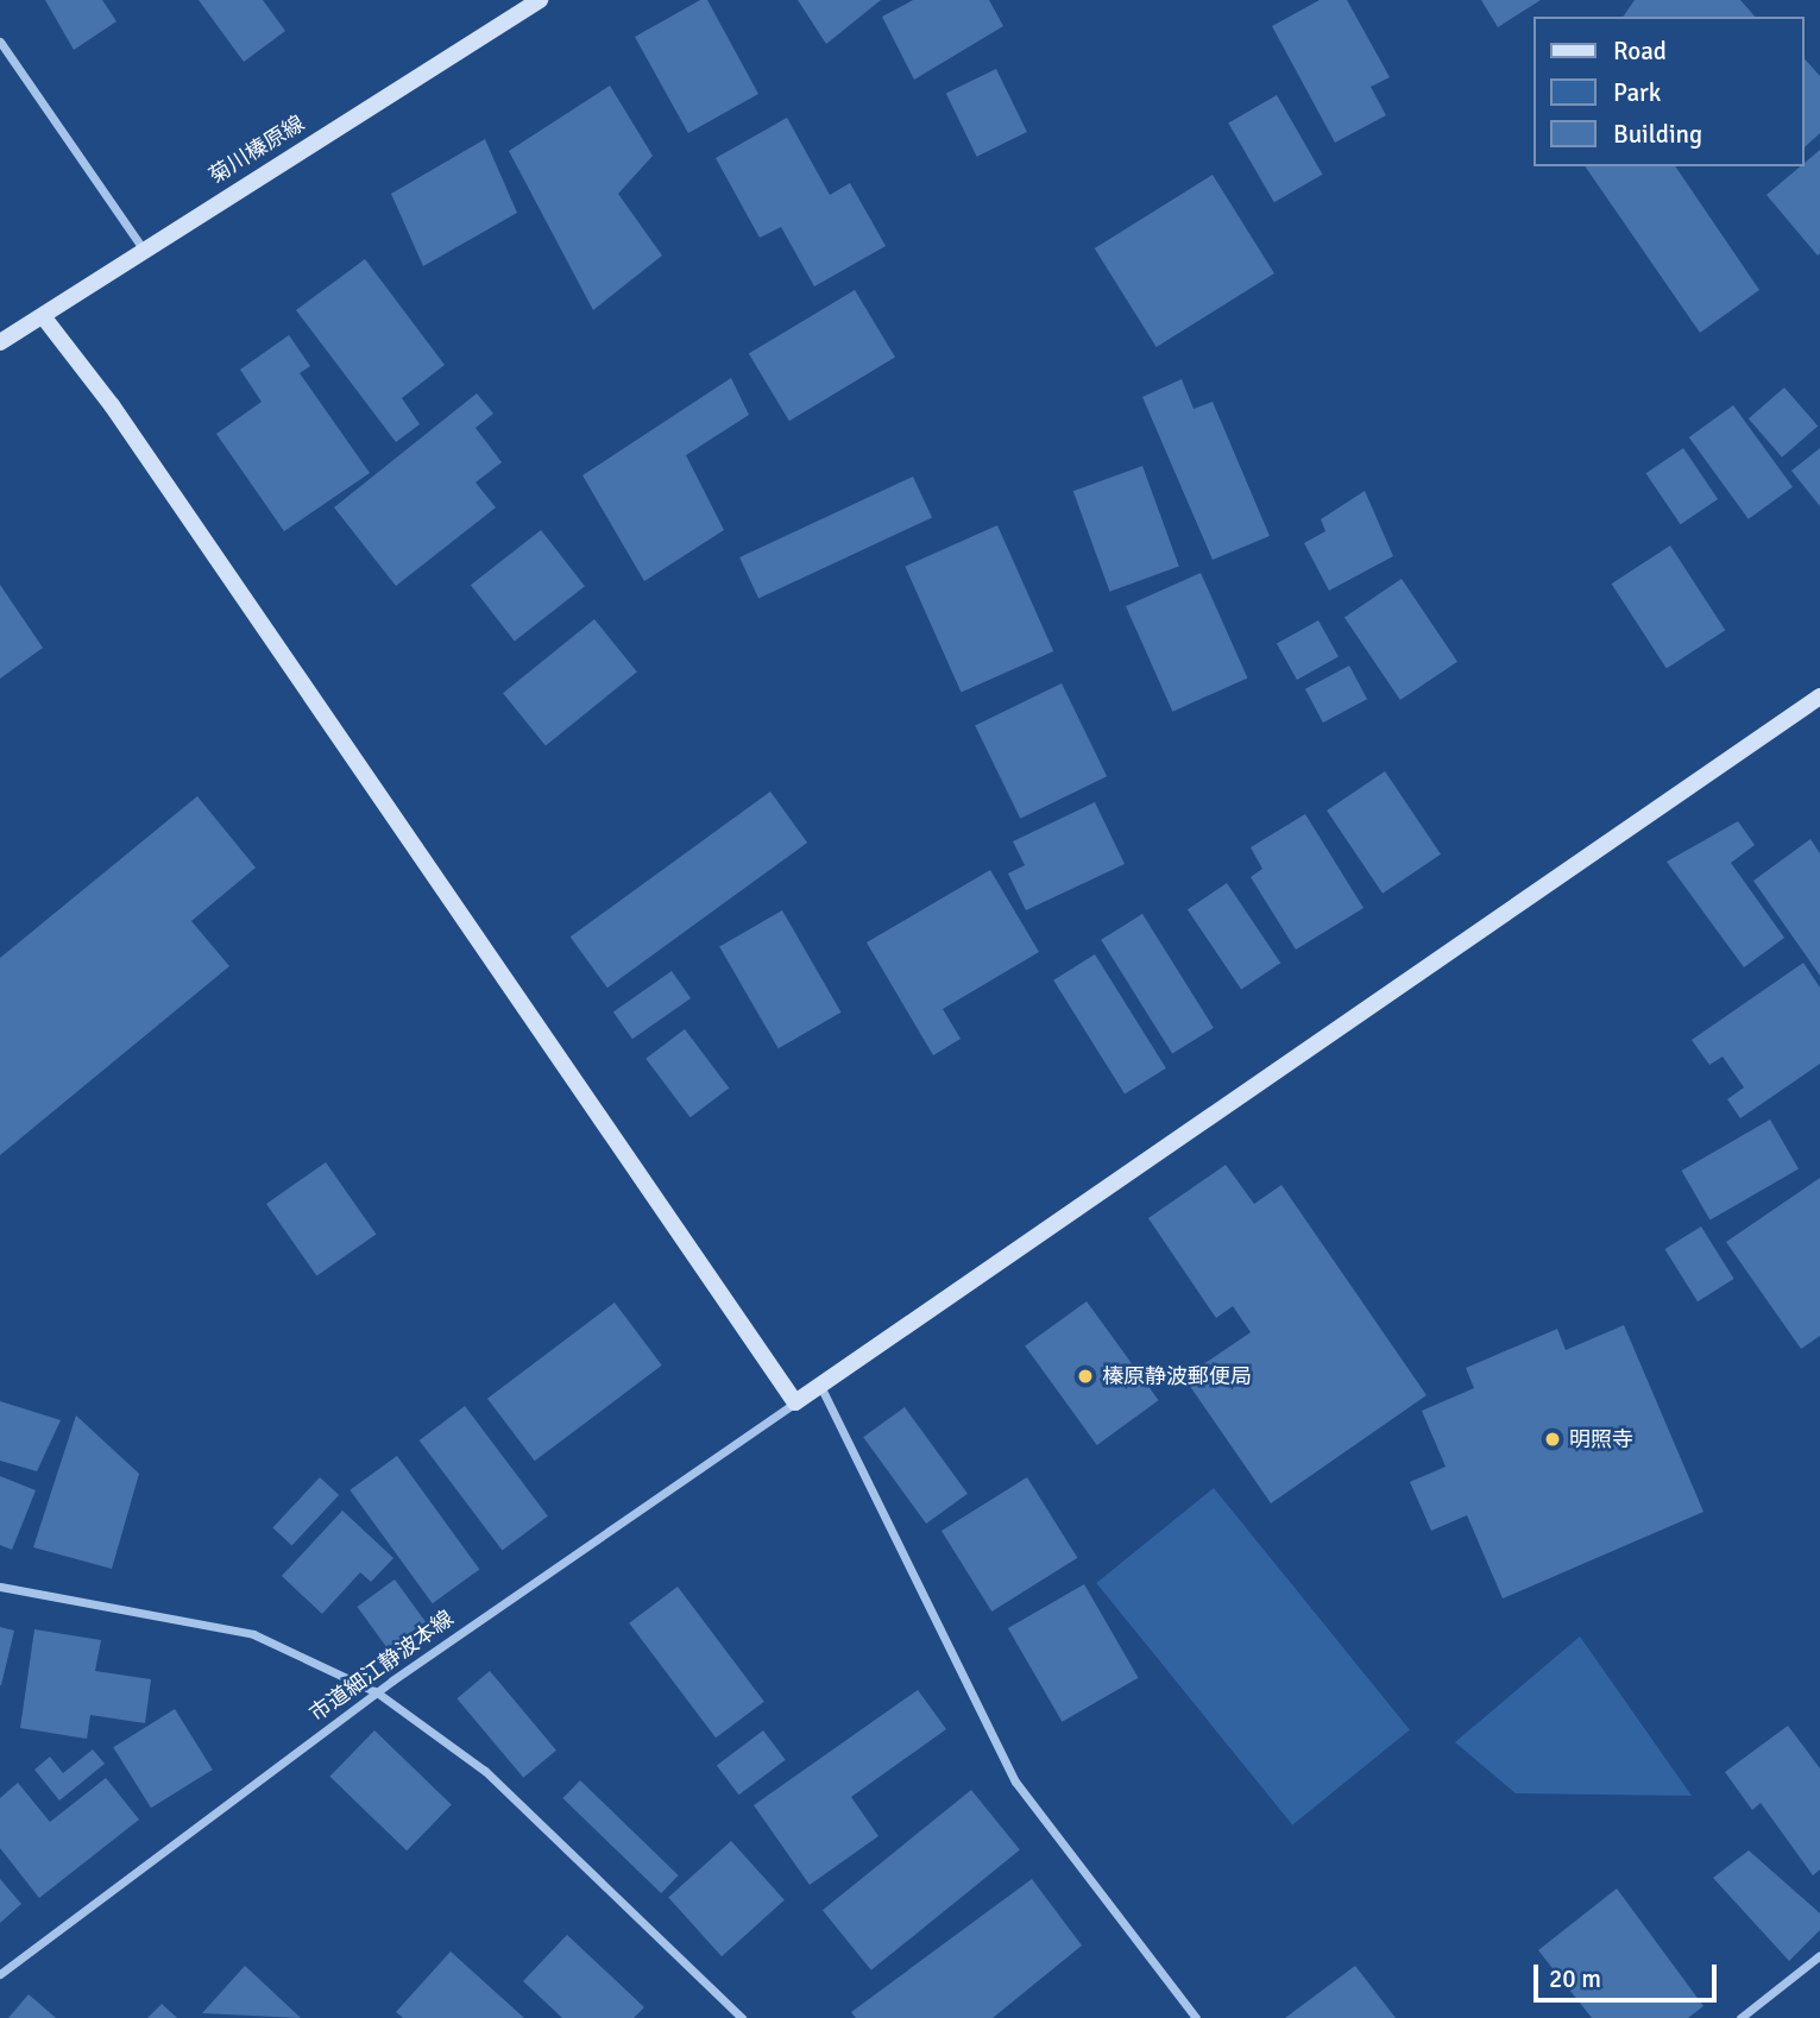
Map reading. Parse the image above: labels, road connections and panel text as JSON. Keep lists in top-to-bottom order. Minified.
{"streets":{"street":["菊川榛原線","市道細江静波本線"]},"places":["榛原静波郵便局","明照寺"],"legend":["Road","Park","Building"],"scale_bar":"20 m"}
